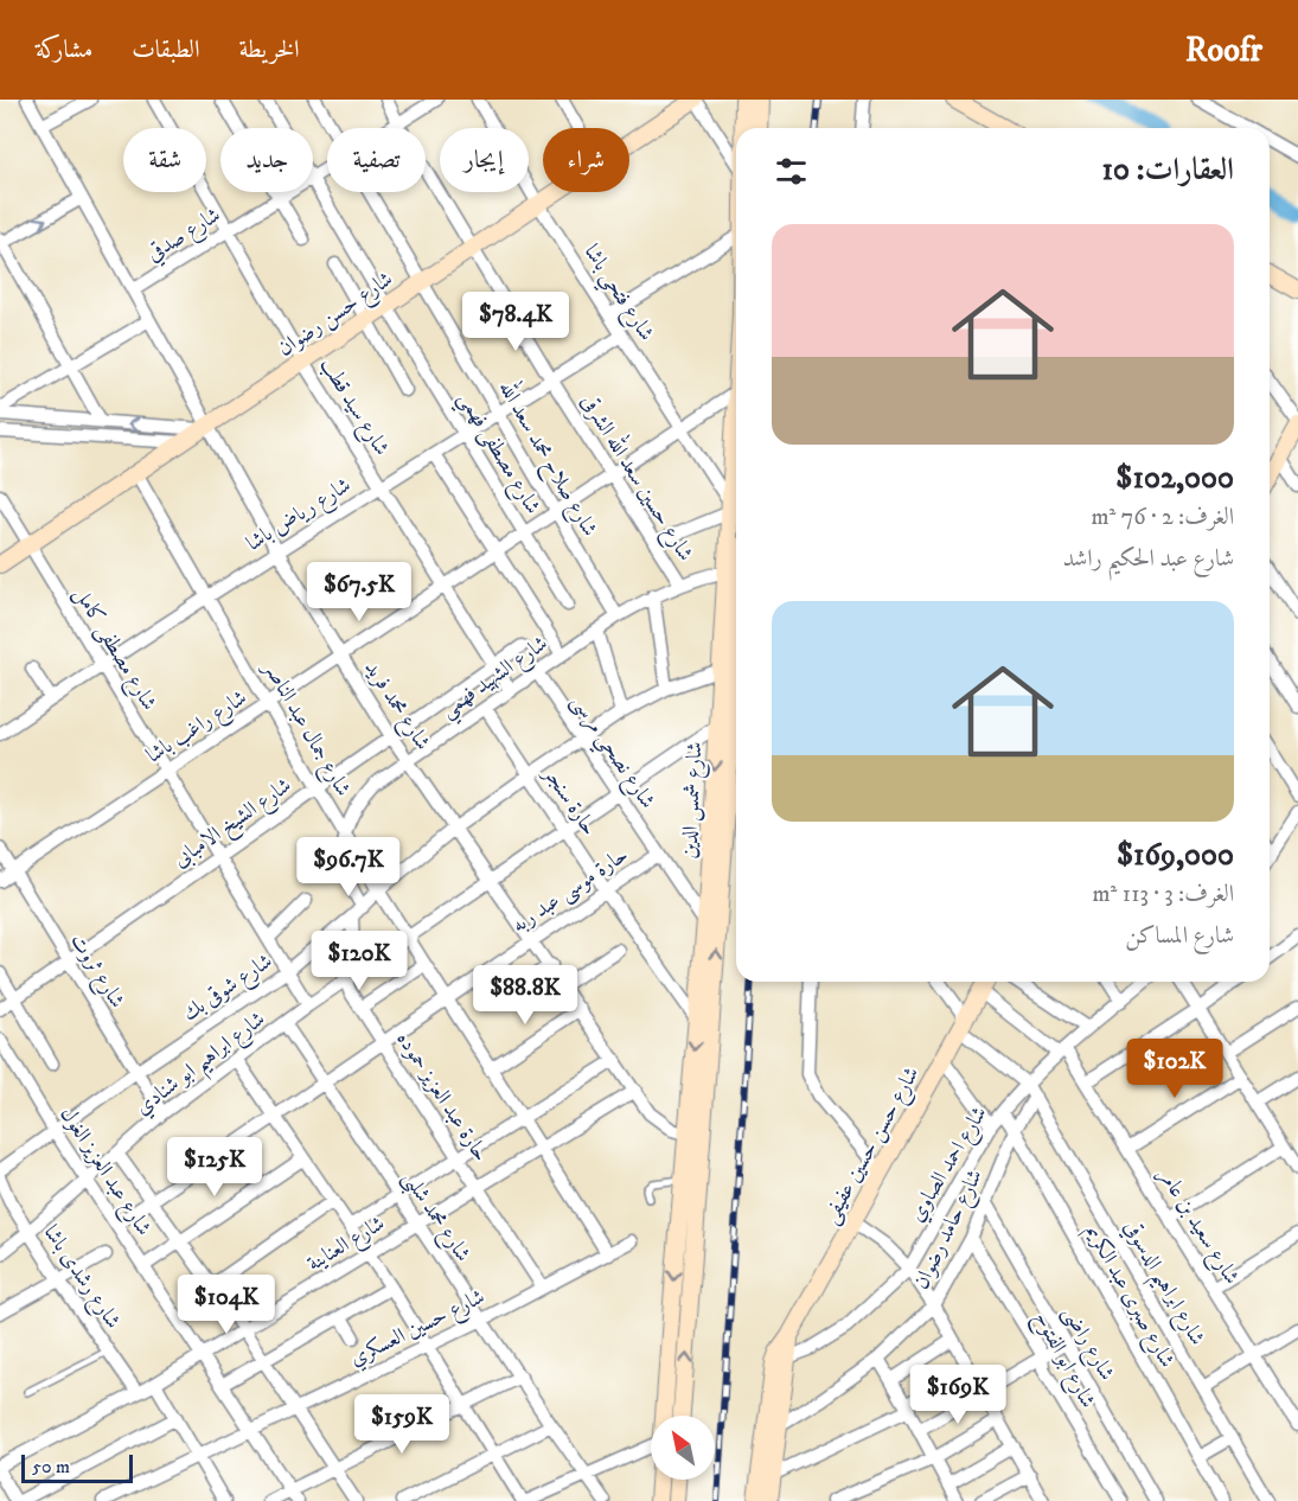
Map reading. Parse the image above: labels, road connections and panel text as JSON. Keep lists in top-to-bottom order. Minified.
{"streets":{"street":["شارع صدقي","شارع فتحي باشا","شارع حسن رضوان","شارع سيد قطب","شارع مصطفى فهمي","شارع صلاح محمد سعد الله","شارع حسين سعد الله الشرقى","شارع رياض باشا","شارع مصطفى كامل","شارع الشهيد فهمي","شارع محمد فريد","شارع راغب باشا","شارع جمال عبد الناصر","شارع نصحي مرسى","شارع شمس الدين","حارة سنجر","شارع الشيخ الامبابى","حارة موسى عبد ربه","شارع ثروت","شارع شوقى بك","شارع ابراهيم ابو شنادي","حارة عبد العزيز حموده","شارع حسن حسين عفيفى","شارع احمد الصاوي","شارع عبد العزيز الغول","شارع محمد شلبى","شارع سعيد بن عامر","شارع حامد رضوان","شارع العناينة","شارع رشدى باشا","شارع ابراهيم الدسوقي","شارع صبرى عبد الكريم","شارع حسين العسكري","شارع راضى","شارع ابو الفتوح"]},"crossings":[["شارع صدقي","شارع سيد قطب"],["شارع صدقي","شارع حسين سعد الله الشرقى"],["شارع صدقي","شارع محمد فريد"],["شارع فتحي باشا","شارع حسن رضوان"],["شارع فتحي باشا","شارع رياض باشا"],["شارع فتحي باشا","شارع راغب باشا"],["شارع فتحي باشا","شارع شمس الدين"],["شارع حسن رضوان","شارع سيد قطب"],["شارع حسن رضوان","شارع مصطفى فهمي"],["شارع حسن رضوان","شارع صلاح محمد سعد الله"],["شارع حسن رضوان","شارع حسين سعد الله الشرقى"],["شارع حسن رضوان","شارع مصطفى كامل"],["شارع حسن رضوان","شارع محمد فريد"],["شارع حسن رضوان","شارع جمال عبد الناصر"],["شارع سيد قطب","شارع رياض باشا"],["شارع سيد قطب","شارع الشهيد فهمي"],["شارع سيد قطب","شارع راغب باشا"],["شارع سيد قطب","شارع الشيخ الامبابى"],["شارع مصطفى فهمي","شارع رياض باشا"],["شارع مصطفى فهمي","شارع راغب باشا"],["شارع صلاح محمد سعد الله","شارع رياض باشا"],["شارع صلاح محمد سعد الله","شارع الشهيد فهمي"],["شارع صلاح محمد سعد الله","شارع راغب باشا"],["شارع حسين سعد الله الشرقى","شارع رياض باشا"],["شارع حسين سعد الله الشرقى","شارع الشهيد فهمي"],["شارع حسين سعد الله الشرقى","شارع راغب باشا"],["شارع رياض باشا","شارع مصطفى كامل"],["شارع رياض باشا","شارع محمد فريد"],["شارع رياض باشا","شارع جمال عبد الناصر"],["شارع مصطفى كامل","شارع راغب باشا"],["شارع مصطفى كامل","شارع الشيخ الامبابى"],["شارع مصطفى كامل","شارع شوقى بك"],["شارع مصطفى كامل","شارع ابراهيم ابو شنادي"],["شارع الشهيد فهمي","شارع محمد فريد"],["شارع الشهيد فهمي","شارع جمال عبد الناصر"],["شارع الشهيد فهمي","شارع نصحي مرسى"],["شارع الشهيد فهمي","شارع شمس الدين"],["شارع الشهيد فهمي","حارة سنجر"],["شارع الشهيد فهمي","شارع شوقى بك"],["شارع محمد فريد","شارع راغب باشا"],["شارع محمد فريد","شارع شمس الدين"],["شارع محمد فريد","شارع الشيخ الامبابى"],["شارع محمد فريد","حارة موسى عبد ربه"],["شارع محمد فريد","شارع شوقى بك"],["شارع محمد فريد","شارع ابراهيم ابو شنادي"],["شارع محمد فريد","شارع العناينة"],["شارع راغب باشا","شارع جمال عبد الناصر"],["شارع راغب باشا","شارع شمس الدين"],["شارع راغب باشا","شارع ثروت"],["شارع جمال عبد الناصر","شارع الشيخ الامبابى"],["شارع جمال عبد الناصر","حارة موسى عبد ربه"],["شارع جمال عبد الناصر","شارع شوقى بك"],["شارع جمال عبد الناصر","شارع ابراهيم ابو شنادي"],["شارع جمال عبد الناصر","شارع العناينة"],["شارع جمال عبد الناصر","شارع حسين العسكري"],["شارع نصحي مرسى","شارع شمس الدين"],["شارع نصحي مرسى","حارة موسى عبد ربه"],["شارع نصحي مرسى","شارع شوقى بك"],["شارع نصحي مرسى","شارع ابراهيم ابو شنادي"],["شارع شمس الدين","حارة سنجر"],["شارع شمس الدين","شارع شوقى بك"],["شارع شمس الدين","شارع ابراهيم ابو شنادي"],["حارة سنجر","حارة موسى عبد ربه"],["حارة سنجر","شارع شوقى بك"],["حارة سنجر","شارع ابراهيم ابو شنادي"],["شارع الشيخ الامبابى","شارع ثروت"],["حارة موسى عبد ربه","حارة عبد العزيز حموده"],["حارة موسى عبد ربه","شارع عبد العزيز الغول"],["حارة موسى عبد ربه","شارع محمد شلبى"],["شارع ثروت","شارع شوقى بك"],["شارع ثروت","شارع ابراهيم ابو شنادي"],["شارع شوقى بك","شارع عبد العزيز الغول"],["شارع ابراهيم ابو شنادي","حارة عبد العزيز حموده"],["شارع ابراهيم ابو شنادي","شارع عبد العزيز الغول"],["شارع ابراهيم ابو شنادي","شارع محمد شلبى"],["شارع ابراهيم ابو شنادي","شارع رشدى باشا"],["حارة عبد العزيز حموده","شارع العناينة"],["حارة عبد العزيز حموده","شارع حسين العسكري"],["شارع حسن حسين عفيفى","شارع احمد الصاوي"],["شارع حسن حسين عفيفى","شارع سعيد بن عامر"],["شارع حسن حسين عفيفى","شارع حامد رضوان"],["شارع حسن حسين عفيفى","شارع ابراهيم الدسوقي"],["شارع احمد الصاوي","شارع سعيد بن عامر"],["شارع احمد الصاوي","شارع ابراهيم الدسوقي"],["شارع احمد الصاوي","شارع صبرى عبد الكريم"],["شارع عبد العزيز الغول","شارع العناينة"],["شارع عبد العزيز الغول","شارع حسين العسكري"],["شارع محمد شلبى","شارع العناينة"],["شارع محمد شلبى","شارع حسين العسكري"],["شارع حامد رضوان","شارع ابراهيم الدسوقي"],["شارع حامد رضوان","شارع صبرى عبد الكريم"],["شارع حامد رضوان","شارع راضى"],["شارع حامد رضوان","شارع ابو الفتوح"],["شارع العناينة","شارع رشدى باشا"]],"scale_bar":"50 m","north":"top left","page":{"header":"Roofr","nav":["الخريطة","الطبقات","مشاركة"],"chip":["شراء","إيجار","تصفية","جديد","شقة"],"heading":"العقارات: 10","list":[{"name":"$102,000","note":"الغرف: 2 · 76 m² · شارع عبد الحكيم راشد"},{"name":"$169,000","note":"الغرف: 3 · 113 m² · شارع المساكن"}],"price":["$78.4K","$67.5K","$96.7K","$120K","$88.8K","$102K","$125K","$104K","$169K","$159K"],"scale":"50 m"}}
